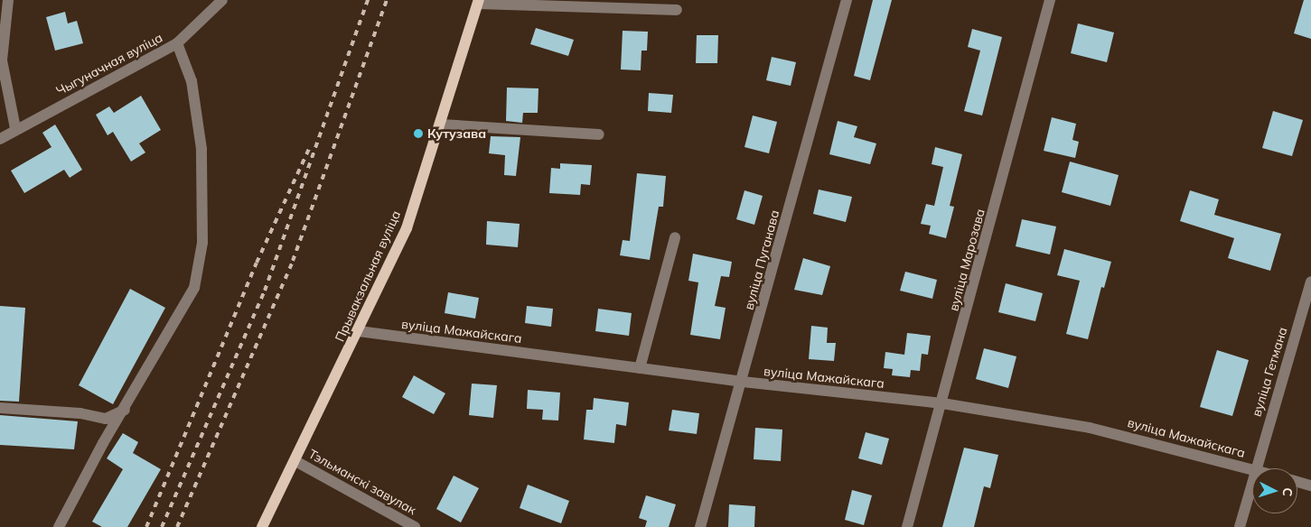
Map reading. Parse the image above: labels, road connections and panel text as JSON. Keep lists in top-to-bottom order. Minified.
{"streets":{"main road":["Прывакзальная вуліца"],"street":["Чыгуначная вуліца","вуліца Пуганава","вуліца Марозава","вуліца Мажайскага","вуліца Гетмана","Тэльманскі завулак"]},"crossings":[["вуліца Пуганава","вуліца Мажайскага"],["вуліца Марозава","вуліца Мажайскага"],["Прывакзальная вуліца","вуліца Мажайскага"],["Прывакзальная вуліца","Тэльманскі завулак"]],"places":["Кутузава"],"north":"right"}
